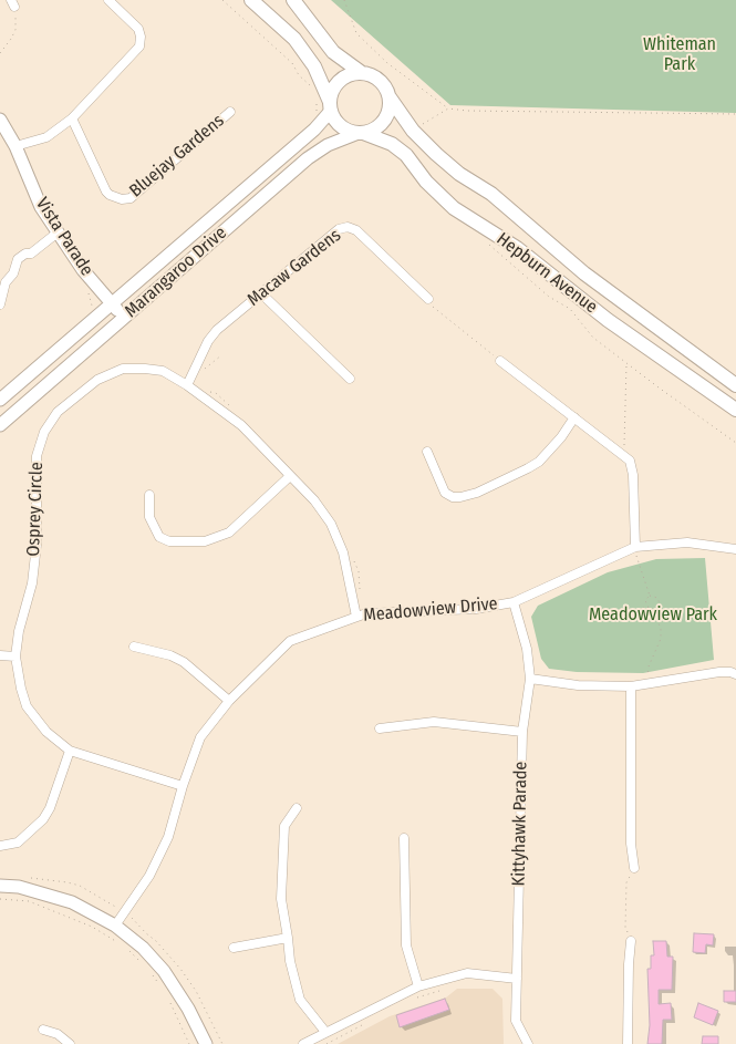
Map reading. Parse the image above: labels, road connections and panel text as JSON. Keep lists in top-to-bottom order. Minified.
{"streets":{"main road":["Vista Parade","Marangaroo Drive","Hepburn Avenue"],"street":["Bluejay Gardens","Macaw Gardens","Osprey Circle","Meadowview Drive","Kittyhawk Parade"]},"crossings":[["Vista Parade","Marangaroo Drive"],["Macaw Gardens","Osprey Circle"],["Marangaroo Drive","Hepburn Avenue"],["Osprey Circle","Meadowview Drive"],["Meadowview Drive","Kittyhawk Parade"]],"parks":["Whiteman Park","Meadowview Park"]}
